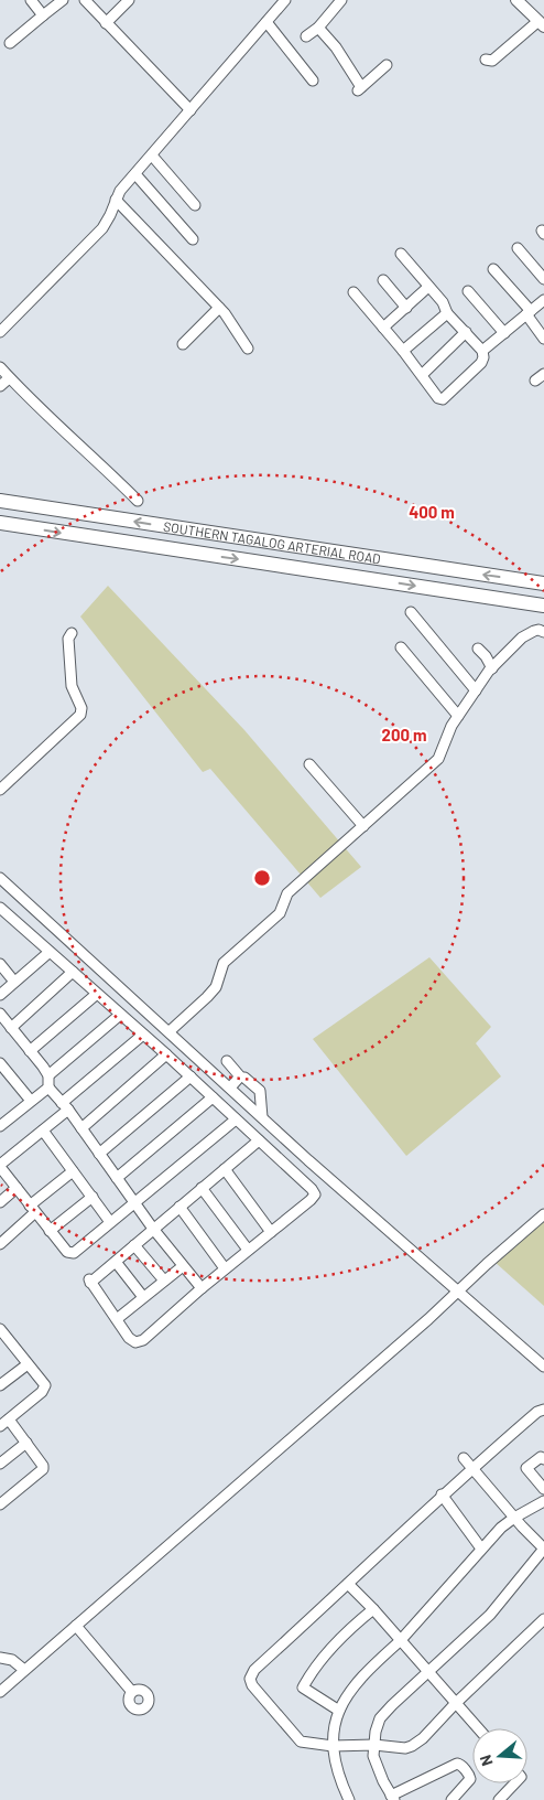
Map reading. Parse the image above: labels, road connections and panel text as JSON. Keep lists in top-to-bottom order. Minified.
{"streets":{"highway":["SOUTHERN TAGALOG ARTERIAL ROAD"]},"north":"left","rings":["400 m","200 m"]}
